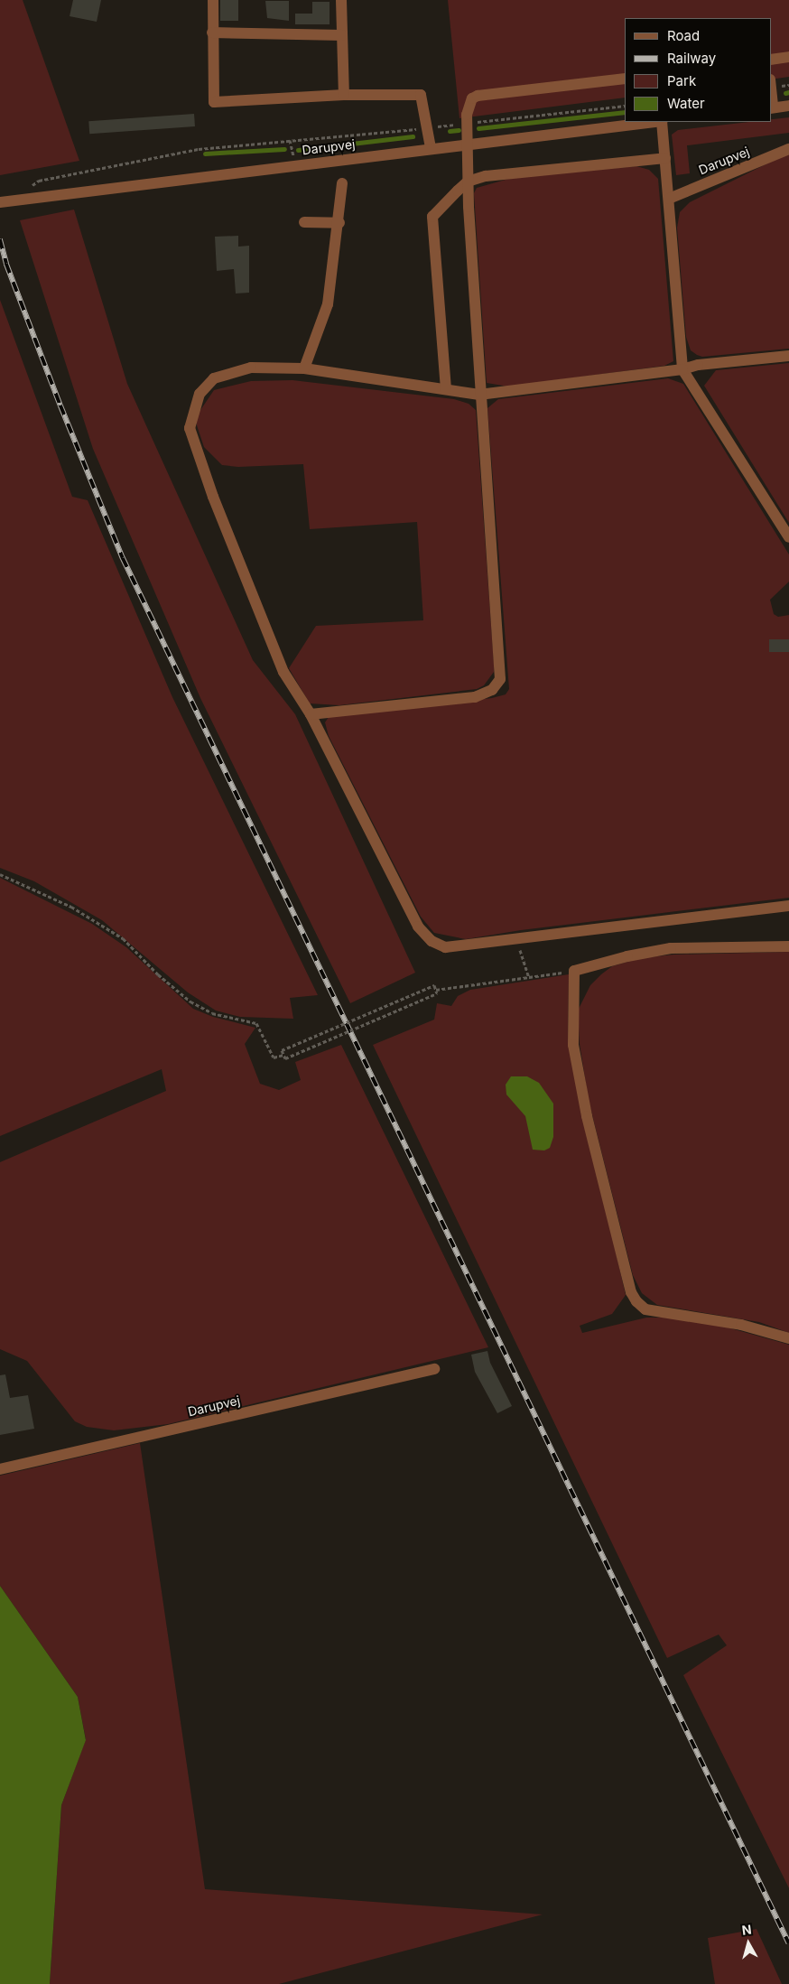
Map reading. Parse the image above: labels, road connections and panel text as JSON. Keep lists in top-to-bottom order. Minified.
{"streets":{"street":["Darupvej"]},"legend":["Road","Railway","Park","Water"],"north":"top"}
